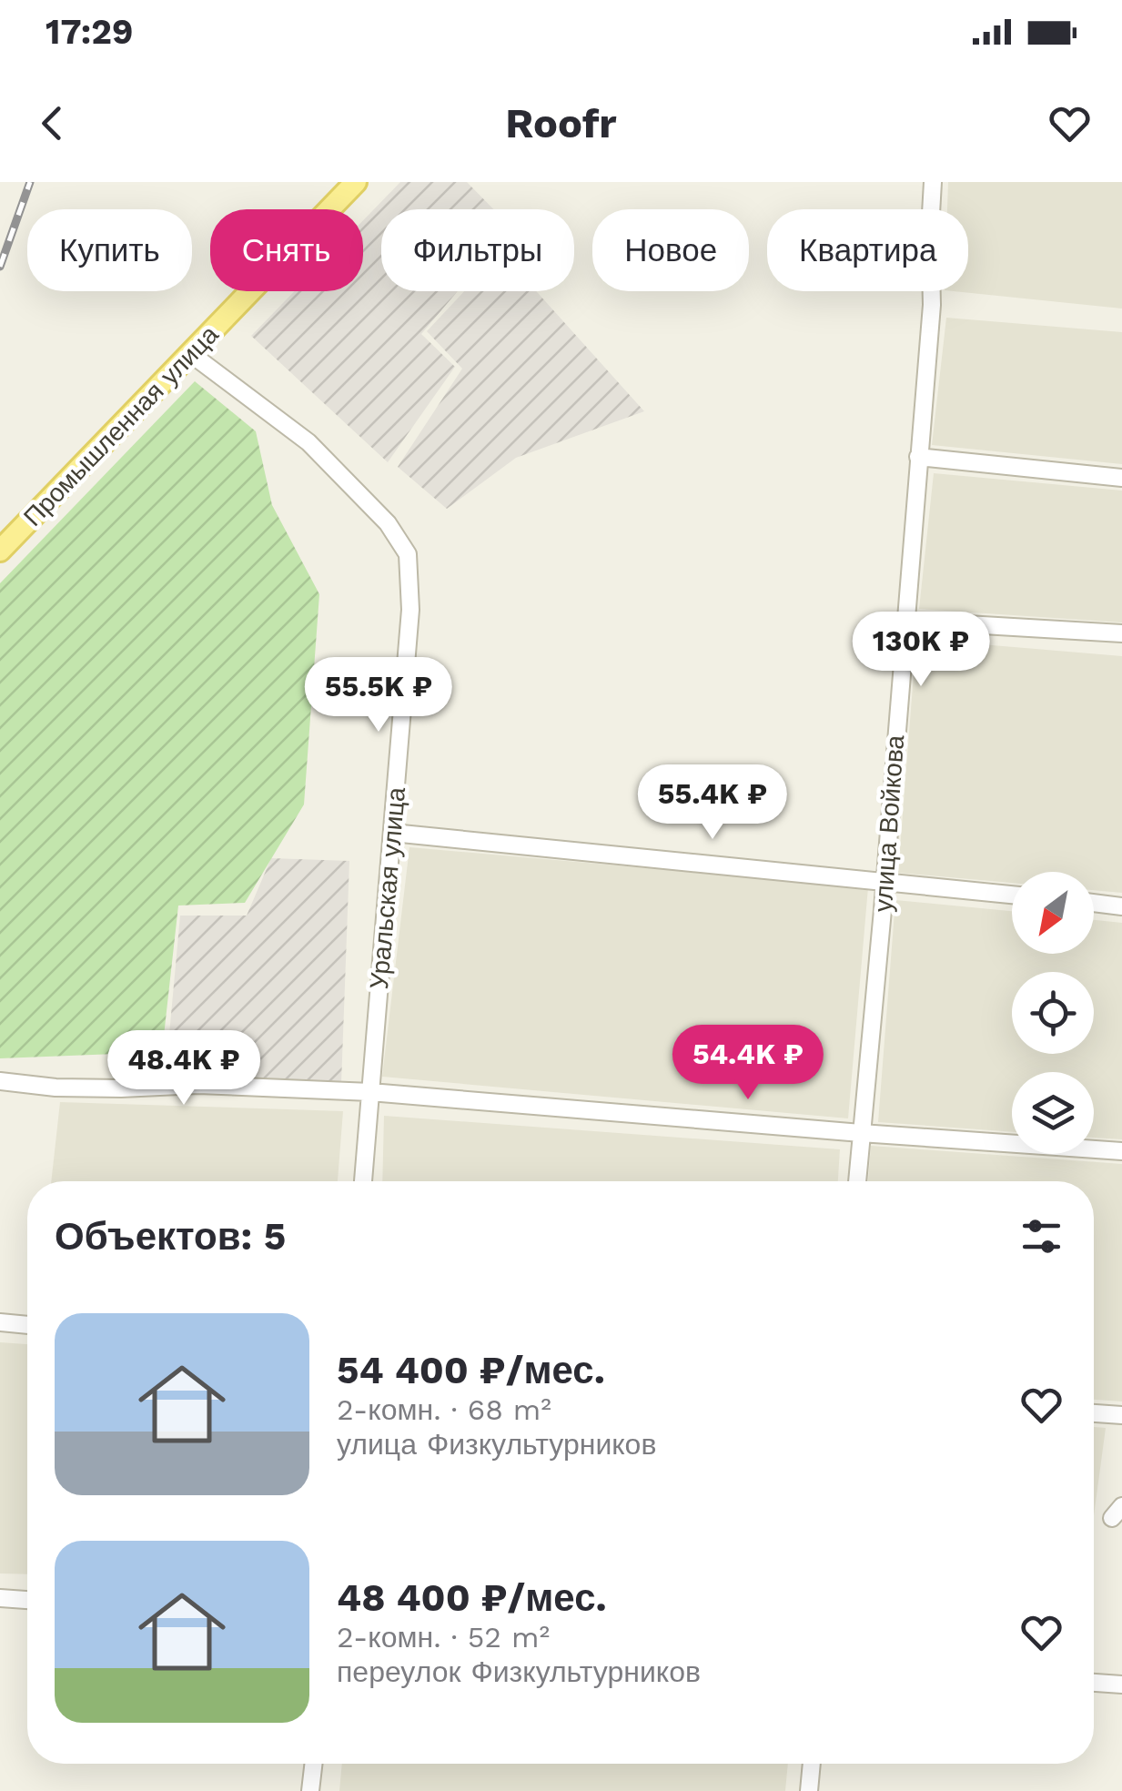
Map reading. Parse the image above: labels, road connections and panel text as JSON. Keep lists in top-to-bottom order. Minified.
{"streets":{"main road":["Промышленная улица"],"street":["улица Войкова","Уральская улица"]},"crossings":[["Промышленная улица","Уральская улица"]],"north":"bottom left","page":{"status":"17:29","header":"Roofr","chip":["Купить","Снять","Фильтры","Новое","Квартира"],"price":["130K ₽","55.5K ₽","55.4K ₽","54.4K ₽","48.4K ₽"],"heading":"Объектов: 5","list":[{"name":"54 400 ₽/мес.","note":"2-комн. · 68 m² · улица Физкультурников"},{"name":"48 400 ₽/мес.","note":"2-комн. · 52 m² · переулок Физкультурников"}]}}
